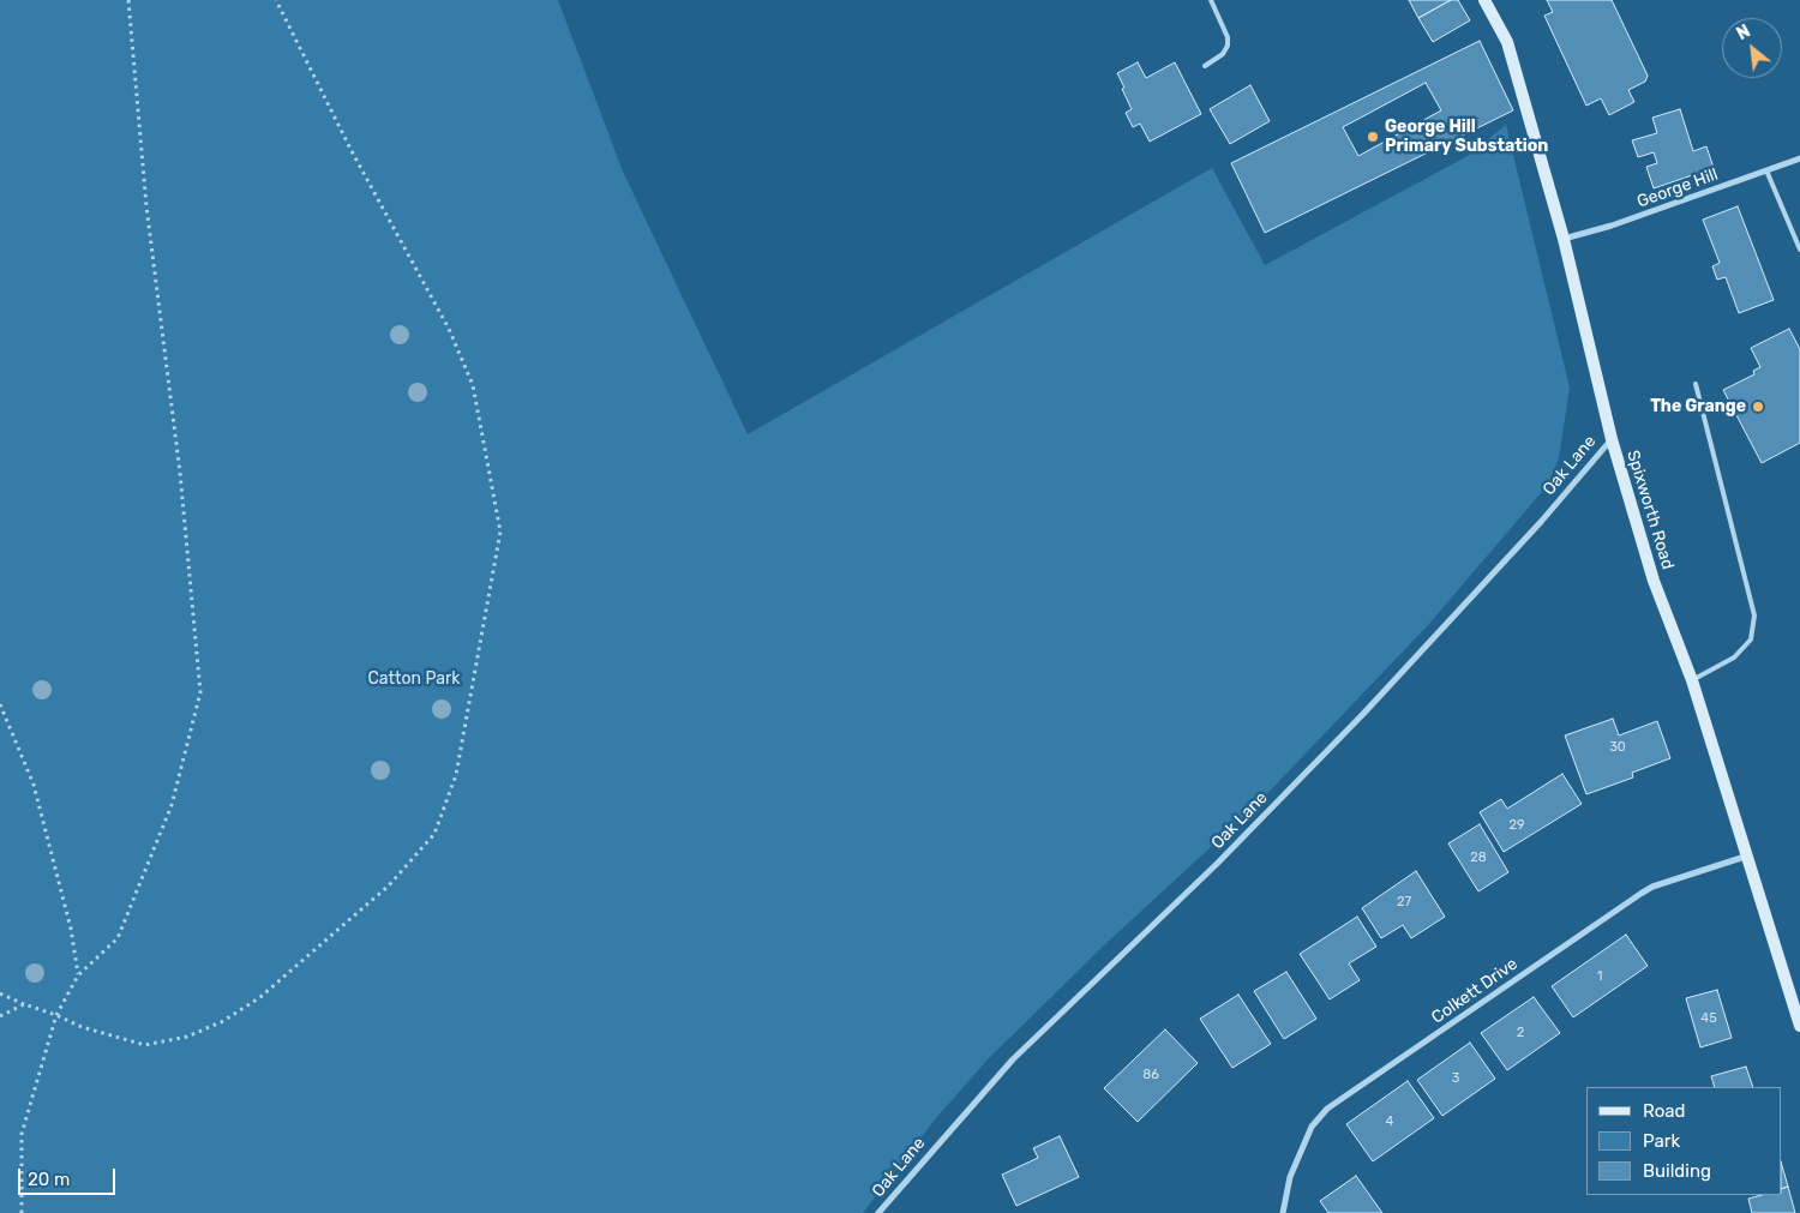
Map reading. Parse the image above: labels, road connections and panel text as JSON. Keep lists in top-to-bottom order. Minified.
{"streets":{"street":["George Hill","Oak Lane","Spixworth Road","Colkett Drive"]},"crossings":[["George Hill","Spixworth Road"],["Oak Lane","Spixworth Road"],["Spixworth Road","Colkett Drive"]],"parks":["Catton Park"],"places":["George Hill Primary Substation","The Grange"],"house_numbers":["30","29","28","27","1","45","2","86","3","4"],"legend":["Road","Park","Building"],"scale_bar":"20 m","north":"top left"}
